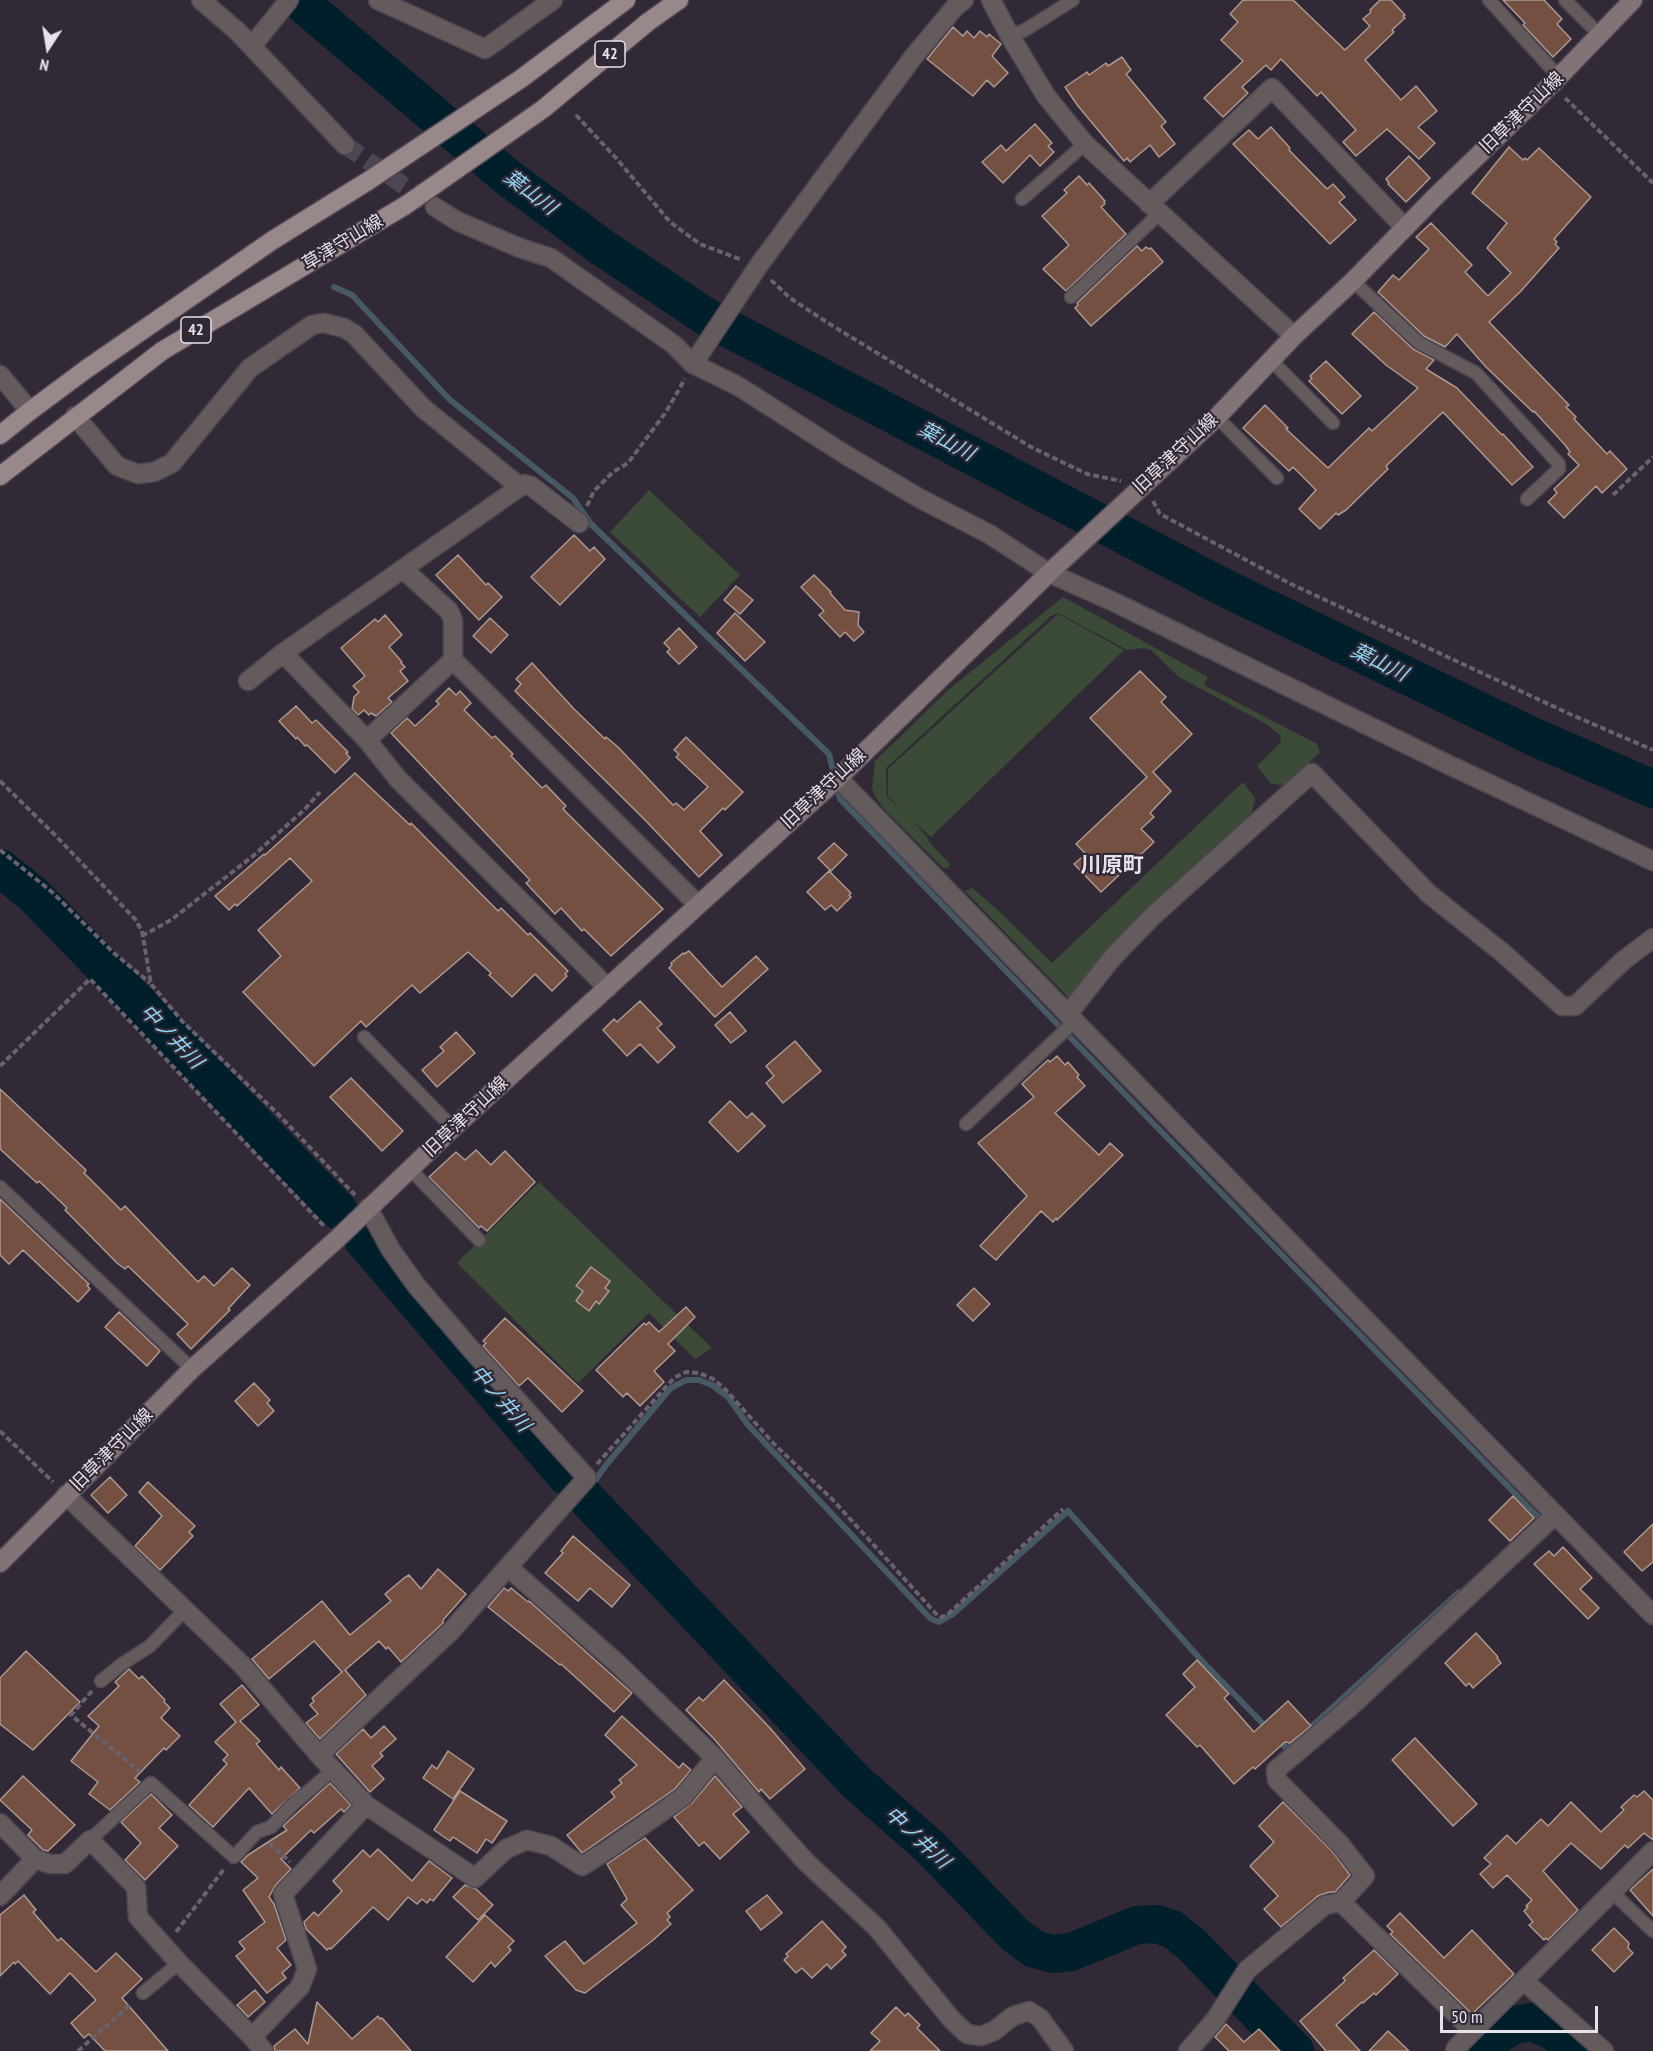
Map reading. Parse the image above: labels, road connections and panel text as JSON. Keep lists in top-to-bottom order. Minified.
{"streets":{"main road":["42","草津守山線"],"street":["旧草津守山線"]},"districts":["川原町"],"water":["葉山川","中ノ井川"],"scale_bar":"50 m","north":"bottom"}
